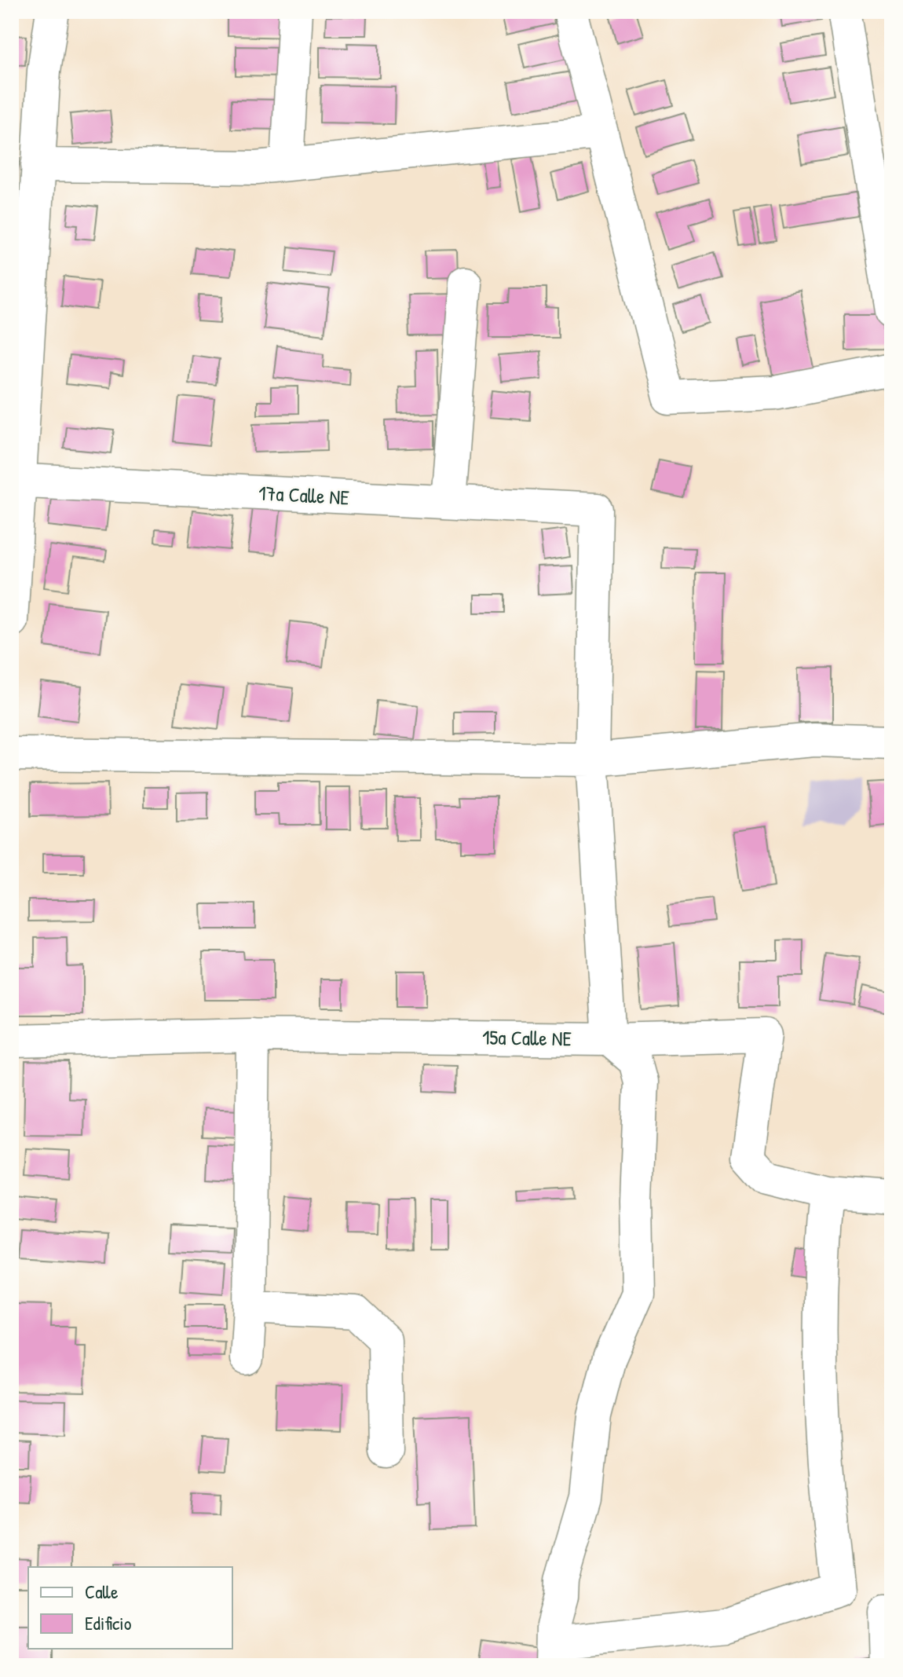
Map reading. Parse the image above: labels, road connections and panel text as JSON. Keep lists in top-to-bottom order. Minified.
{"streets":{"street":["17a Calle NE","15a Calle NE"]},"legend":["Calle","Edificio"]}
